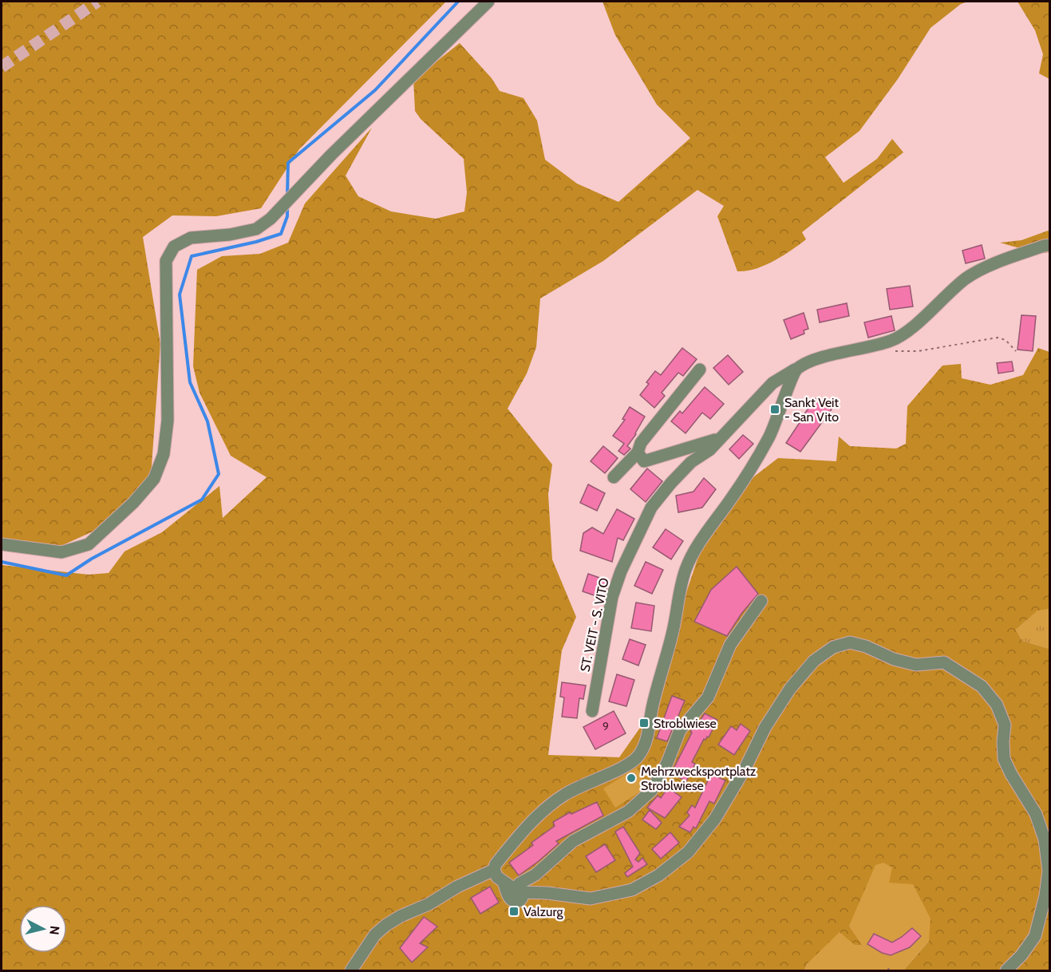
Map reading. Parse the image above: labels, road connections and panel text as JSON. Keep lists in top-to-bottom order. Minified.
{"streets":{"street":["ST. VEIT - S. VITO"]},"places":{"transit":["Sankt Veit - San Vito","Stroblwiese","Valzurg"],"other":["Mehrzwecksportplatz Stroblwiese"]},"house_numbers":["9"],"north":"right"}
